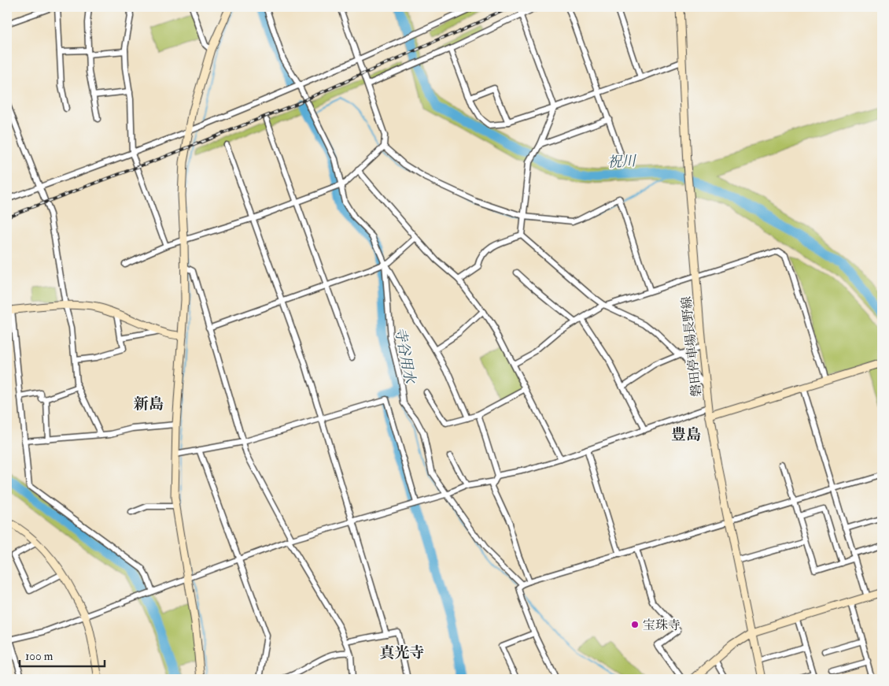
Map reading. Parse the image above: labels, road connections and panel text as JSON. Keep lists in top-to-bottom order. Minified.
{"streets":{"street":["磐田停車場長野線"]},"districts":["新島","豊島","真光寺"],"water":["祝川","寺谷用水"],"places":["宝珠寺"],"scale_bar":"100 m"}
